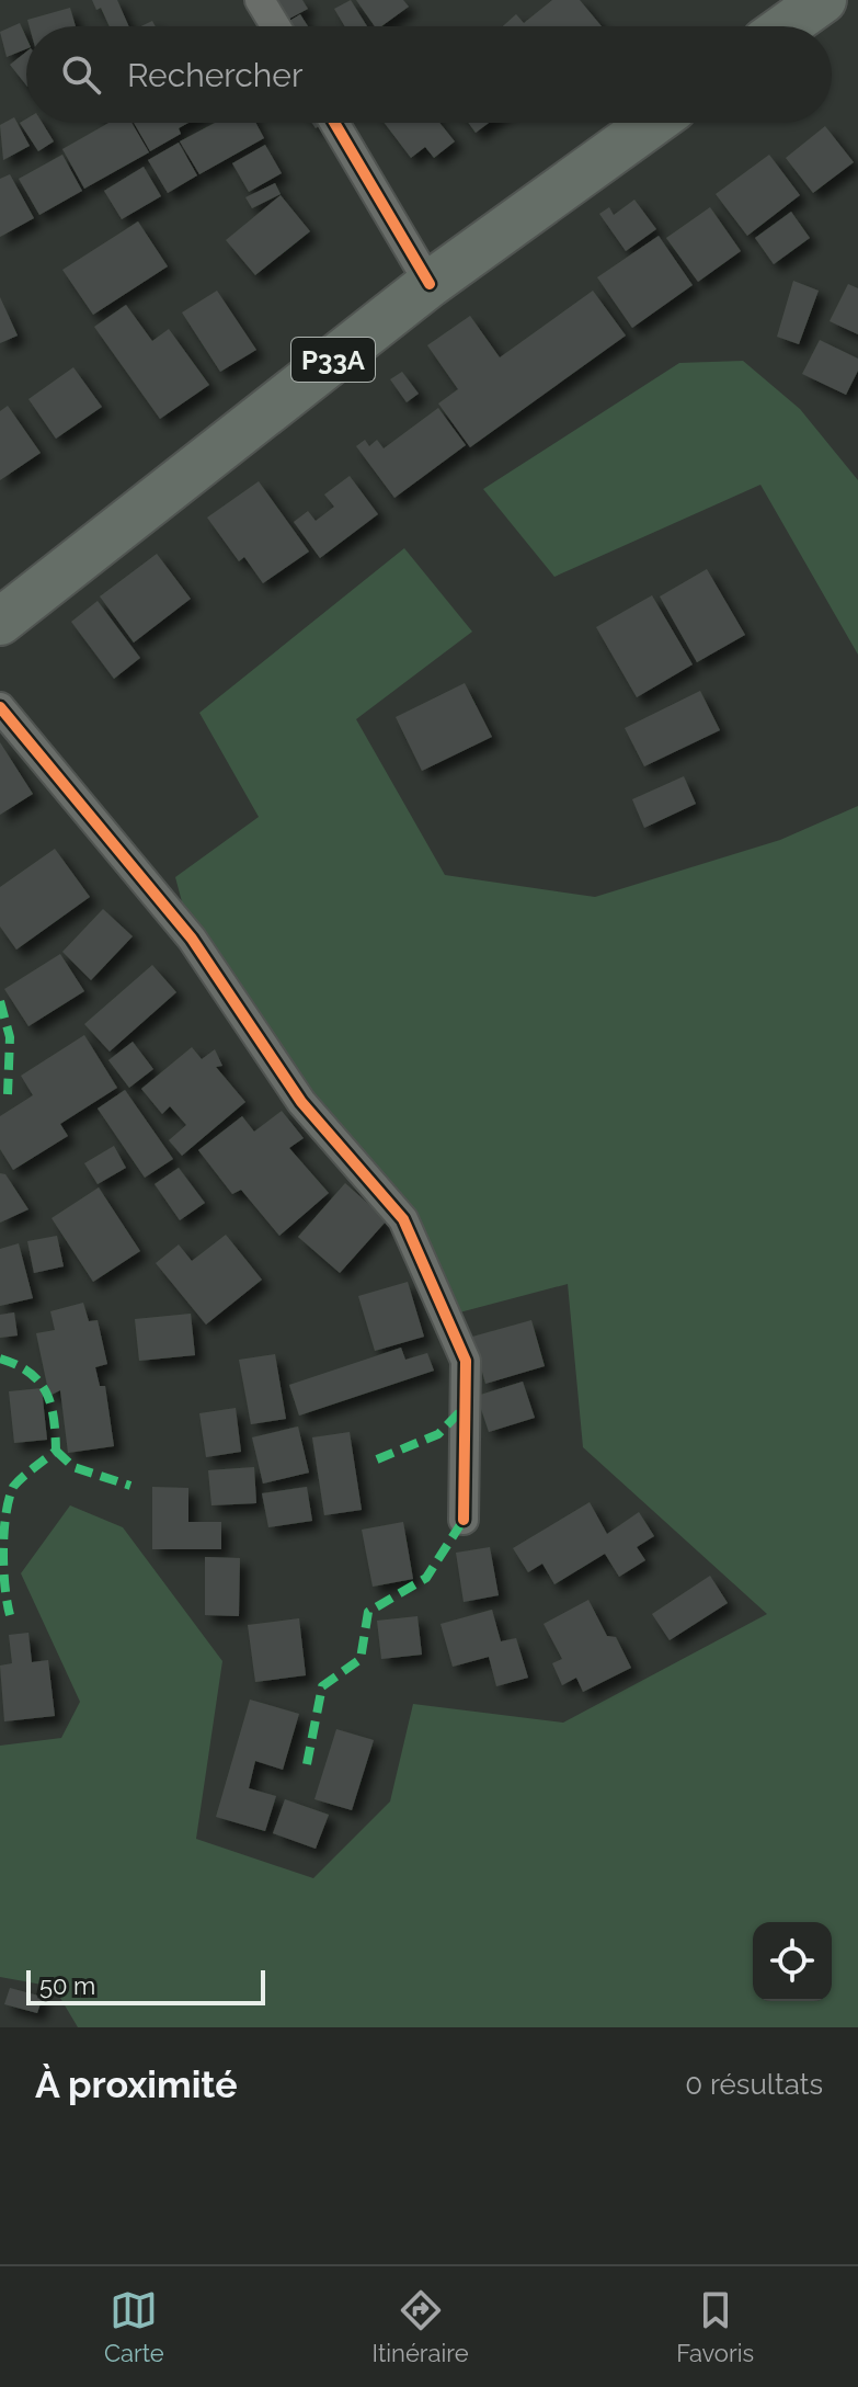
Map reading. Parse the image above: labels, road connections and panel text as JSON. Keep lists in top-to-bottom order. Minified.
{"streets":{"main road":["P33A"]},"scale_bar":"50 m","page":{"search":"Rechercher","scale":"50 m","heading":["À proximité","0 résultats"],"nav":["Carte","Itinéraire","Favoris"]}}
